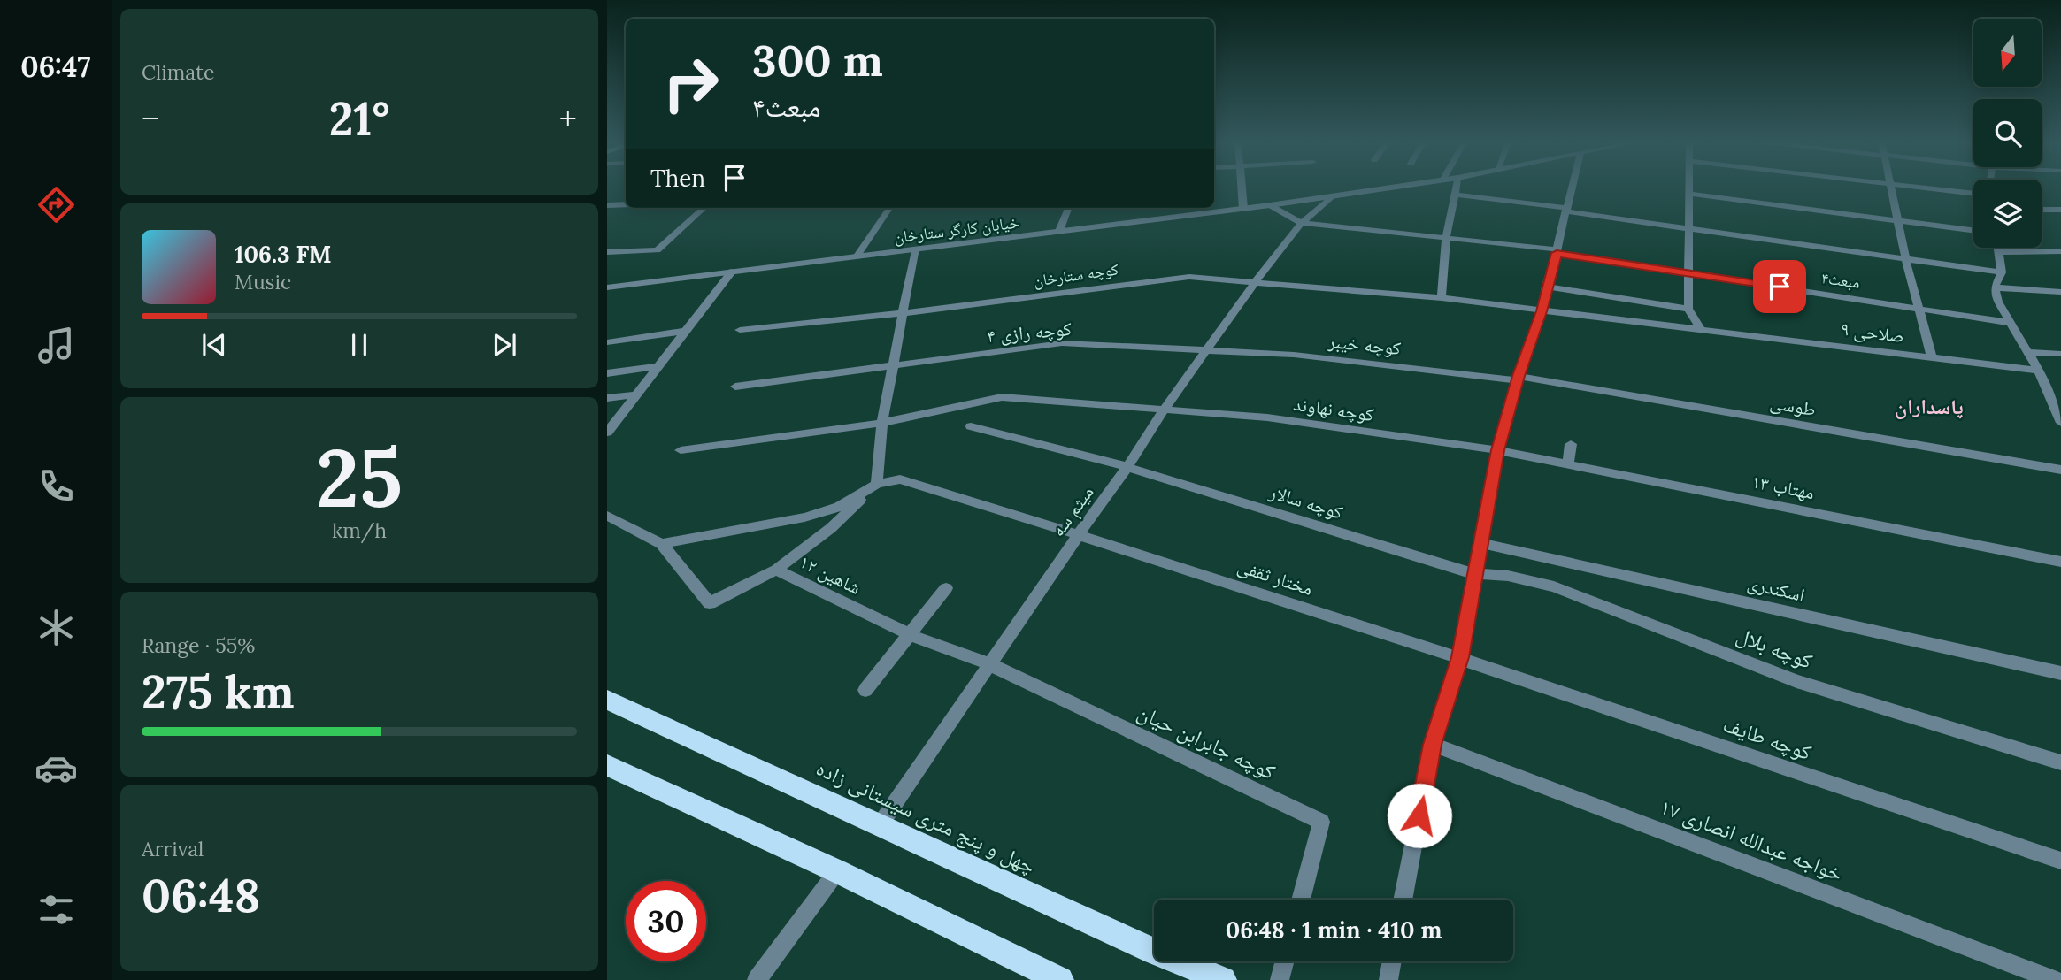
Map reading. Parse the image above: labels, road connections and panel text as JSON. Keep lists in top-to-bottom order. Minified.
{"streets":{"highway":["چهل و پنج متری سیستانی زاده"],"street":["خیابان کارگر ستارخان","کوچه ستارخان","مبعث۴","کوچه رازی ۴","صلاحی ۹","کوچه خیبر","طوسی","کوچه نهاوند","مهتاب ۱۳","کوچه سالار","میثم سه","شاهین ۱۲","مختار ثقفی","اسکندری","کوچه بلال","کوچه طایف","کوچه جابرابن حیان","خواجه عبدالله انصاری ۱۷"]},"crossings":[["خیابان کارگر ستارخان","میثم سه"],["کوچه ستارخان","صلاحی ۹"],["کوچه ستارخان","میثم سه"],["مبعث۴","میثم سه"],["کوچه رازی ۴","کوچه خیبر"],["کوچه رازی ۴","میثم سه"],["کوچه خیبر","طوسی"],["کوچه خیبر","میثم سه"],["کوچه نهاوند","مهتاب ۱۳"],["کوچه نهاوند","میثم سه"],["کوچه سالار","میثم سه"],["کوچه سالار","کوچه بلال"],["میثم سه","شاهین ۱۲"],["میثم سه","مختار ثقفی"],["میثم سه","کوچه جابرابن حیان"],["میثم سه","چهل و پنج متری سیستانی زاده"],["شاهین ۱۲","مختار ثقفی"],["شاهین ۱۲","کوچه جابرابن حیان"],["مختار ثقفی","کوچه طایف"]],"districts":["پاسداران"],"north":"bottom","page":{"tabs":"06:47","tile":["Climate",["25","km/h"],["Range · 55%","275 km"],["Arrival","06:48"]],"turn":["300 m","مبعث۴"],"heat":["−","21°","+"],"then":"Then","song":["106.3 FM","Music"],"limit":"30","trip":"06:48 · 1 min · 410 m"}}
